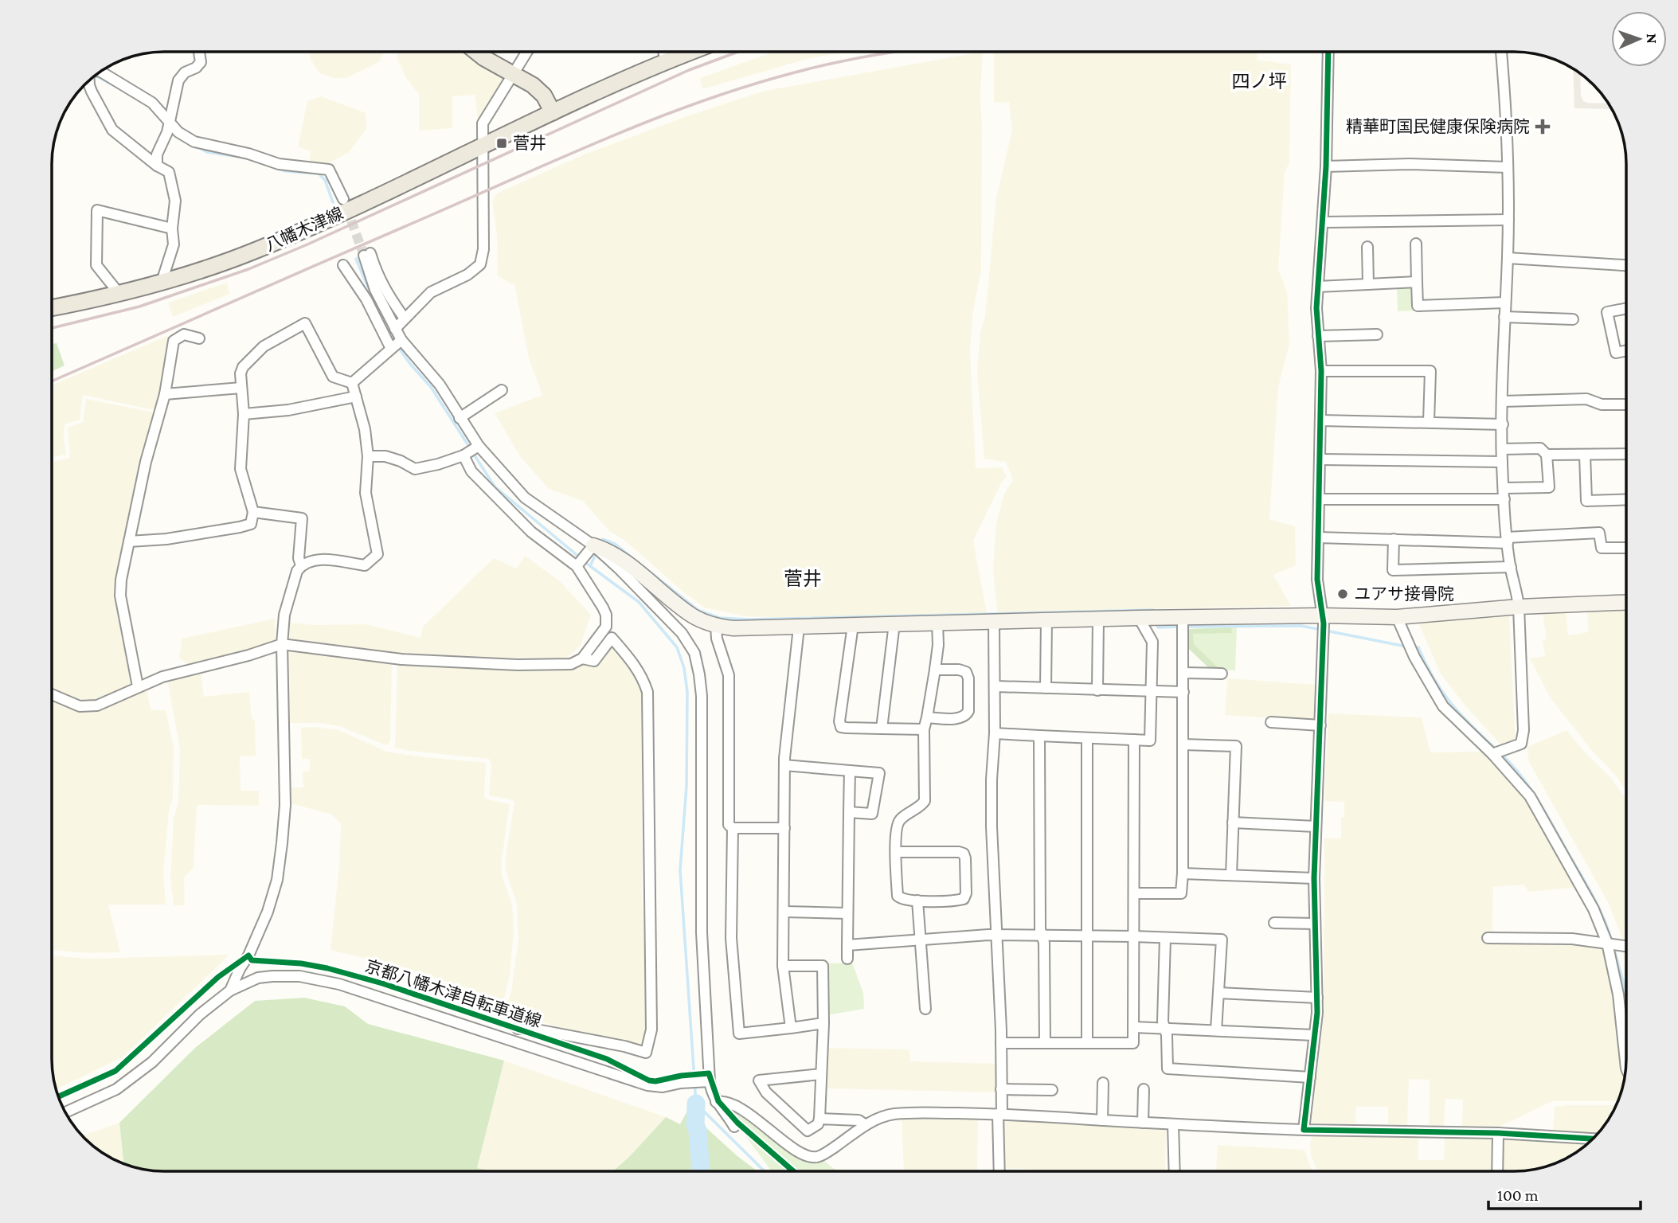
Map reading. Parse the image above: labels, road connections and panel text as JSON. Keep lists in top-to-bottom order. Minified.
{"streets":{"main road":["八幡木津線"],"cycle path":["京都八幡木津自転車道線"]},"districts":["四ノ坪","菅井"],"places":{"health":["精華町国民健康保険病院"],"transit":["菅井"],"other":["ユアサ接骨院"]},"scale_bar":"100 m","north":"right"}
